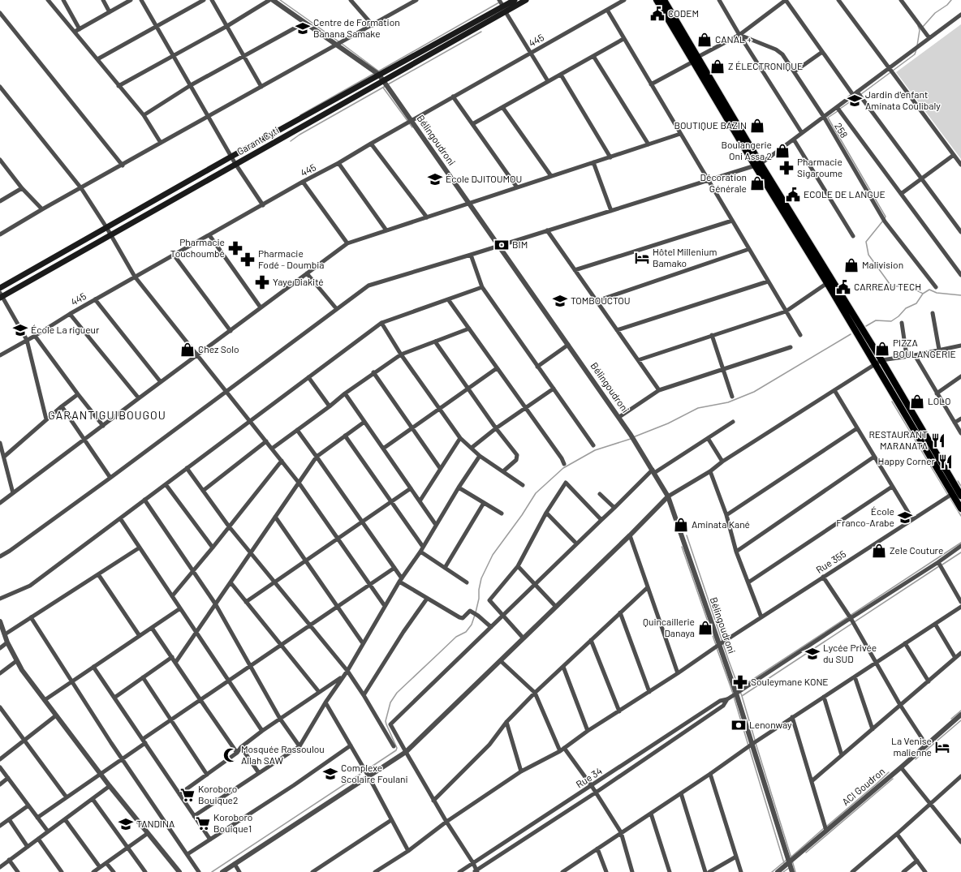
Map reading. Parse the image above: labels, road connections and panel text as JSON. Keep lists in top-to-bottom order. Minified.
{"streets":{"main road":["Garant Cyti"],"street":["445","258","Bélingoudroni","Rue 355","Rue 34","ACI Goudron"]},"crossings":[["445","Bélingoudroni"],["Bélingoudroni","Garant Cyti"],["Bélingoudroni","Rue 355"],["Bélingoudroni","Rue 34"],["Bélingoudroni","ACI Goudron"]],"districts":["GARANTIGUIBOUGOU"],"places":{"public building":["CODEM","ECOLE DE LANGUE","CARREAU TECH"],"school or university":["Centre de Formation Banana Samake","Jardin d'enfant Aminata Coulibaly","École DJITOUMOU","TOMBOUCTOU","École La rigueur","École Franco-Arabe","Lycée Privée du SUD","Complexe Scolaire Foulani","TANDINA"],"shop":["CANAL +","Z ÉLECTRONIQUE","BOUTIQUE BAZIN","Boulangerie Oni Assa 2","Décoration Générale","Malivision","PIZZA BOULANGERIE","Chez Solo","LOLO","Aminata Kané","Zele Couture","Quincaillerie Danaya"],"pharmacy":["Pharmacie Sigaroume","Pharmacie Touchoumbé","Pharmacie Fodé - Doumbia","Yaye Diakité","Souleymane KONE"],"bank":["BIM","Lenonway"],"hotel":["Hôtel Millenium Bamako","La Venise malienne"],"restaurant":["RESTAURANT MARANATA","Happy Corner"],"mosque":["Mosquée Rassoulou Allah SAW"],"supermarket":["Koroboro Bouique2","Koroboro Bouique1"]}}
